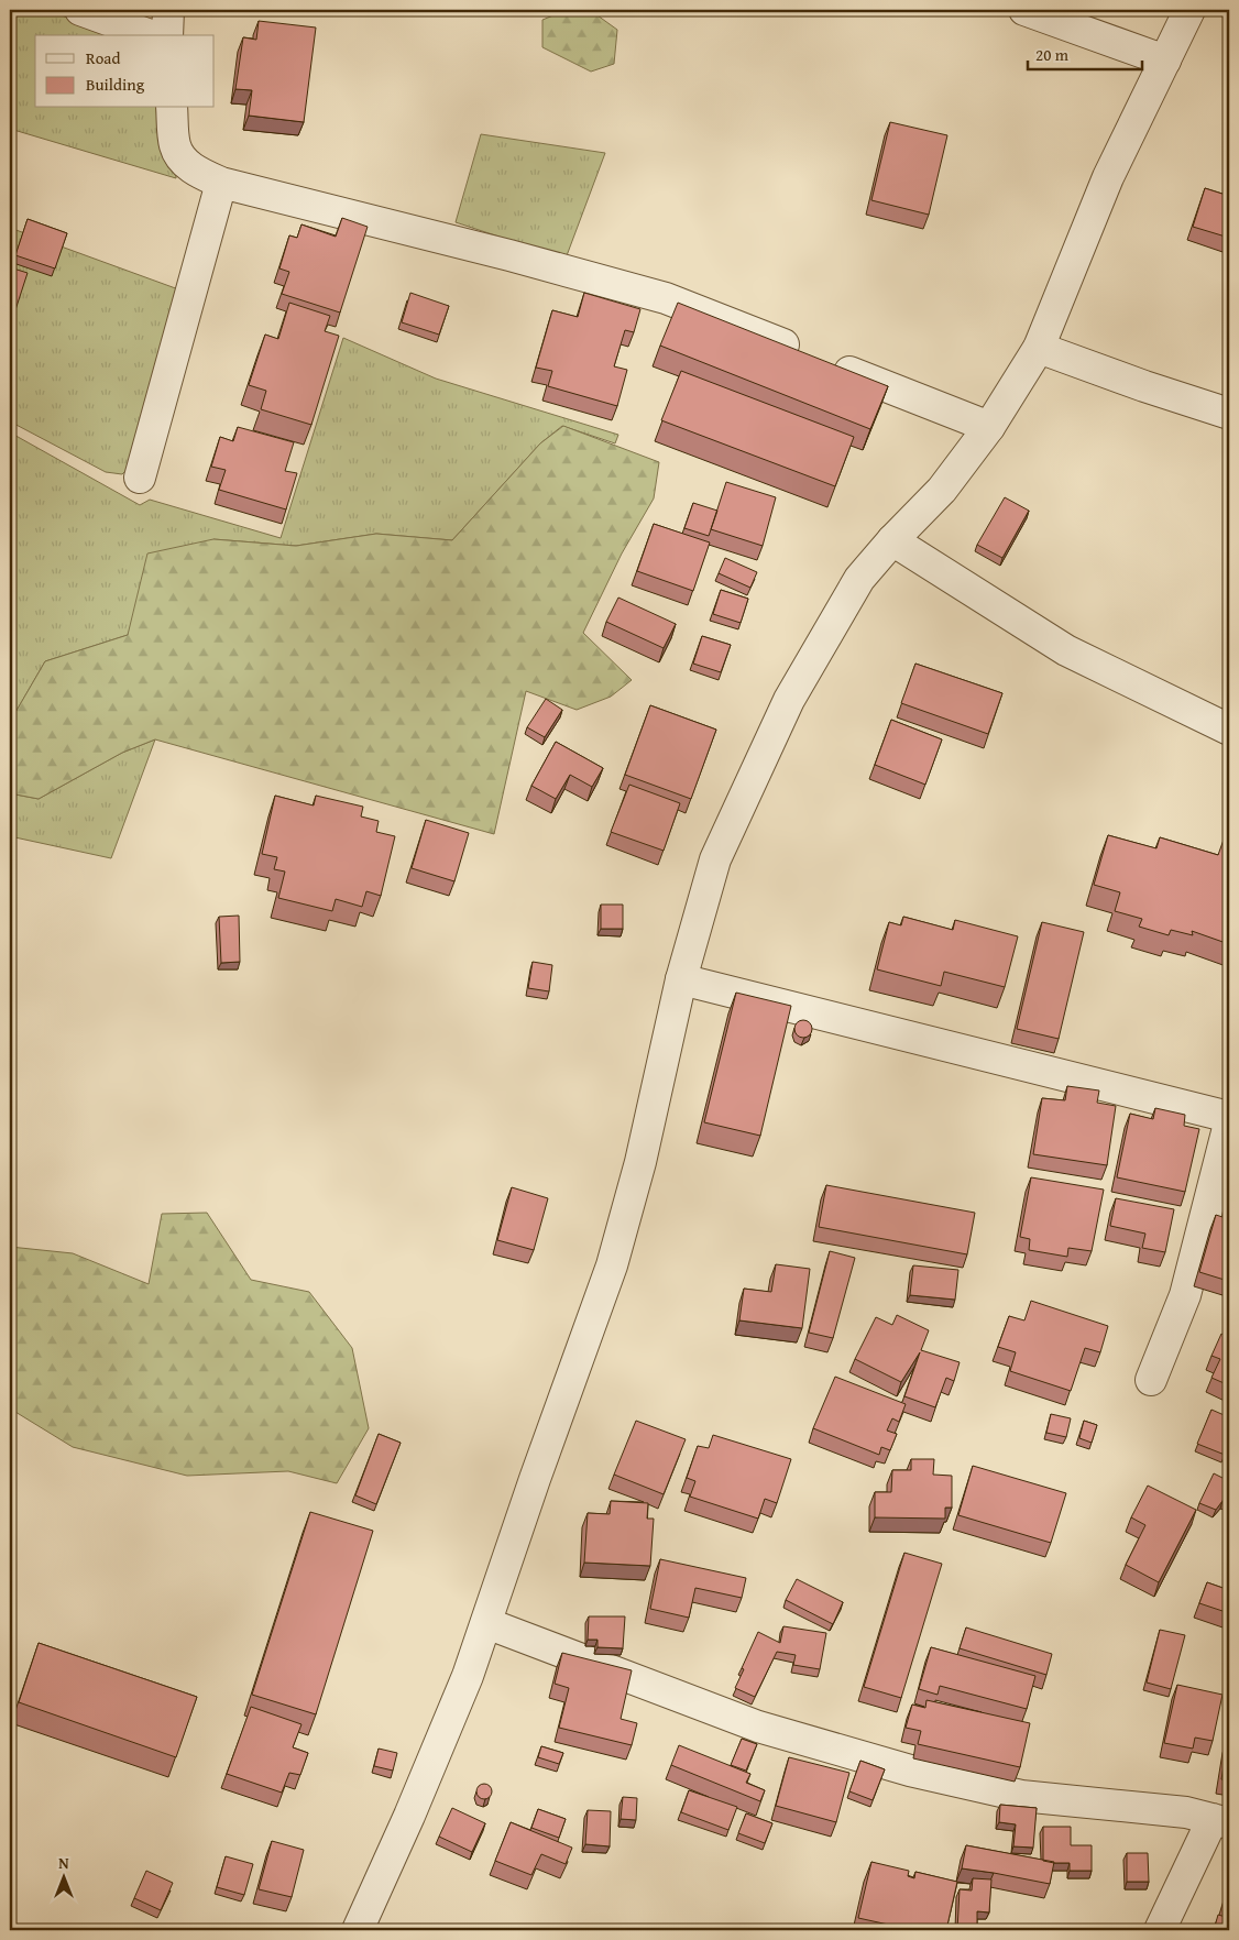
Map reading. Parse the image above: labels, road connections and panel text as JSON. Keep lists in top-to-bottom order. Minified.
{"legend":["Road","Building"],"scale_bar":"20 m","north":"top"}
